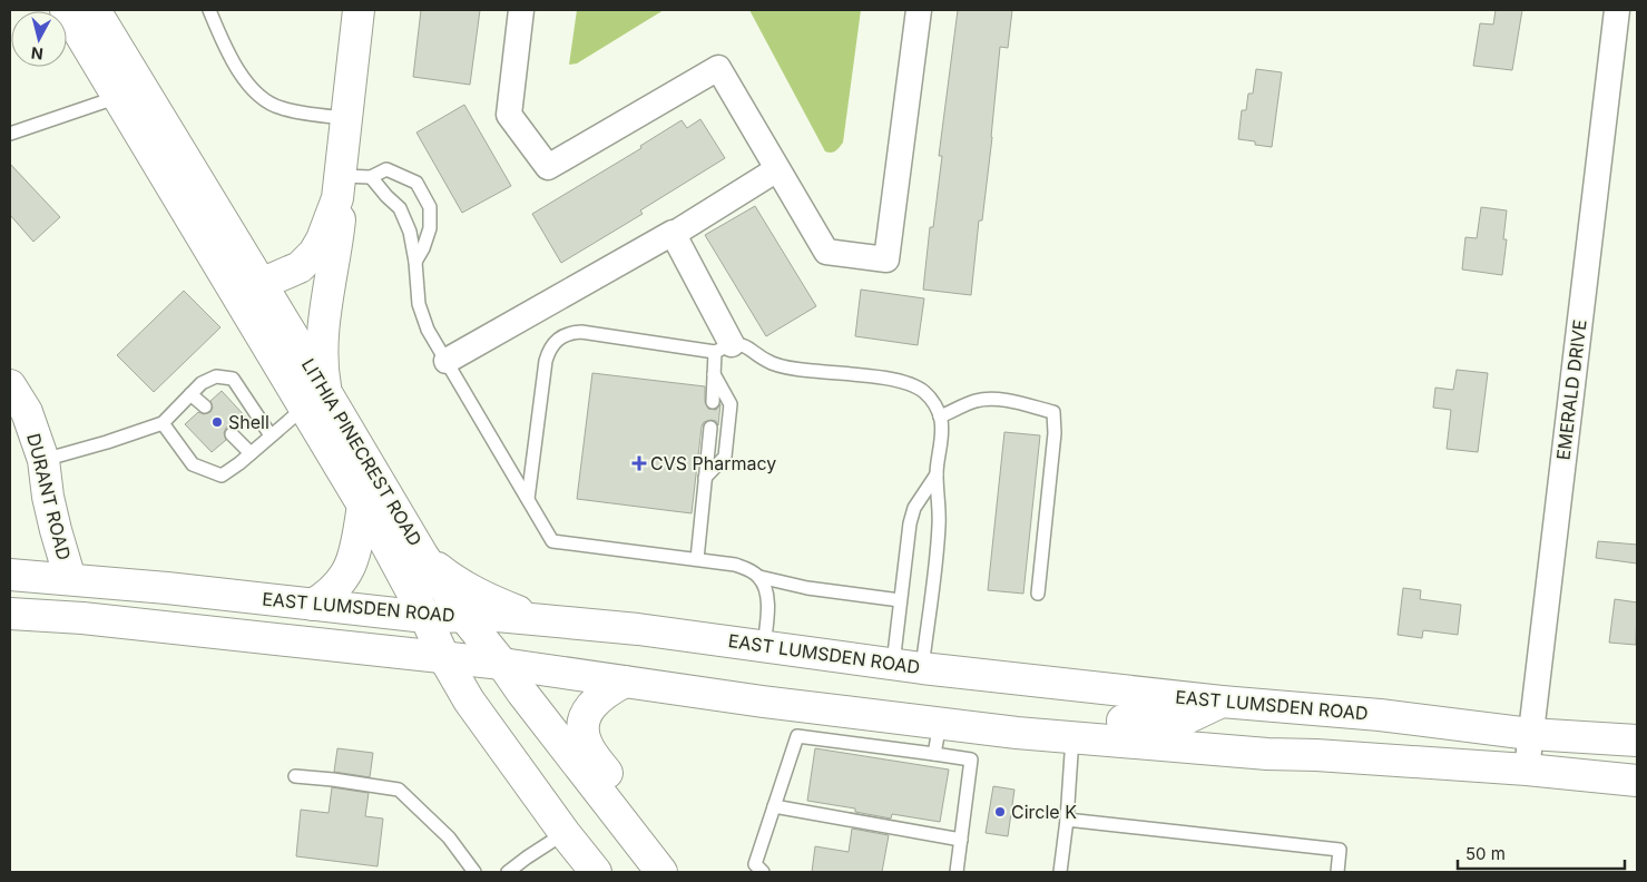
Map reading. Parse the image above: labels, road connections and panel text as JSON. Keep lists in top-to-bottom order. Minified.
{"streets":{"main road":["LITHIA PINECREST ROAD","DURANT ROAD","EAST LUMSDEN ROAD"],"street":["EMERALD DRIVE"]},"crossings":[["EMERALD DRIVE","EAST LUMSDEN ROAD"],["LITHIA PINECREST ROAD","EAST LUMSDEN ROAD"],["DURANT ROAD","EAST LUMSDEN ROAD"]],"places":{"other":["Shell","Circle K"],"health":["CVS Pharmacy"]},"scale_bar":"50 m","north":"bottom"}
